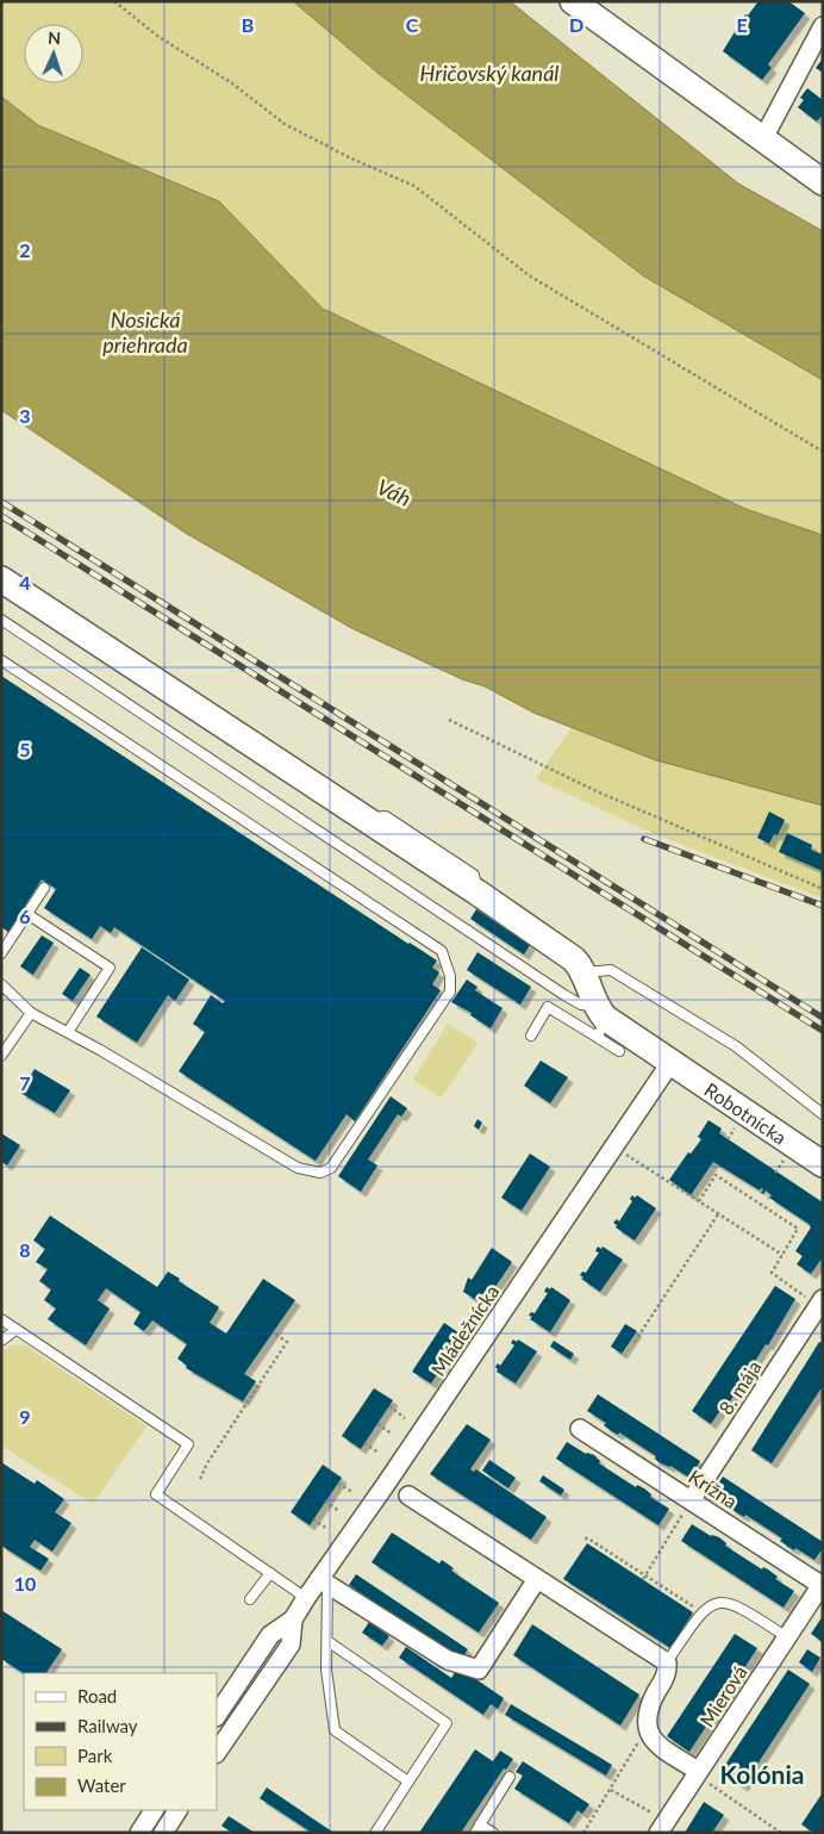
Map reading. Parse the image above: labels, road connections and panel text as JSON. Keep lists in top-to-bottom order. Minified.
{"streets":{"street":["Robotnícka","Mládežnícka","8. mája","Krížna","Mierová"]},"crossings":[["Robotnícka","Mládežnícka"],["8. mája","Krížna"],["Krížna","Mierová"]],"districts":["Kolónia"],"water":["Hričovský kanál","Nosická priehrada","Váh"],"legend":["Road","Railway","Park","Water"],"north":"top","grid":{"columns":["B","C","D","E"],"rows":["2","3","4","5","6","7","8","9","10"]}}
